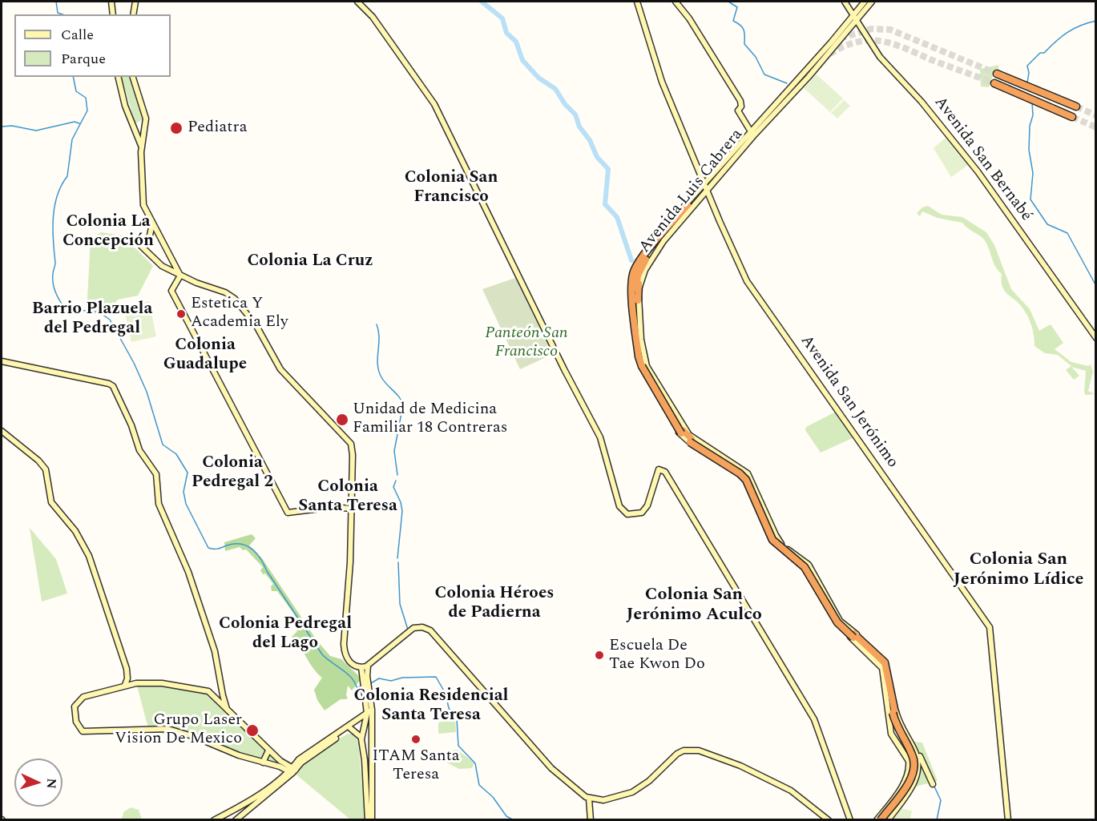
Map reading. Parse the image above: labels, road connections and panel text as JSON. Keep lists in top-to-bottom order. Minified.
{"streets":{"street":["Avenida San Bernabé","Avenida Luis Cabrera","Avenida San Jerónimo"]},"crossings":[["Avenida San Bernabé","Avenida Luis Cabrera"],["Avenida Luis Cabrera","Avenida San Jerónimo"]],"districts":["Colonia San Francisco","Colonia La Concepción","Colonia La Cruz","Barrio Plazuela del Pedregal","Colonia Guadalupe","Colonia Pedregal 2","Colonia Santa Teresa","Colonia San Jerónimo Lídice","Colonia Héroes de Padierna","Colonia San Jerónimo Aculco","Colonia Pedregal del Lago","Colonia Residencial Santa Teresa"],"parks":["Panteón San Francisco"],"places":["Pediatra","Estetica Y Academia Ely","Unidad de Medicina Familiar 18 Contreras","Escuela De Tae Kwon Do","Grupo Laser Vision De Mexico","ITAM Santa Teresa"],"legend":["Calle","Parque"],"north":"right"}
